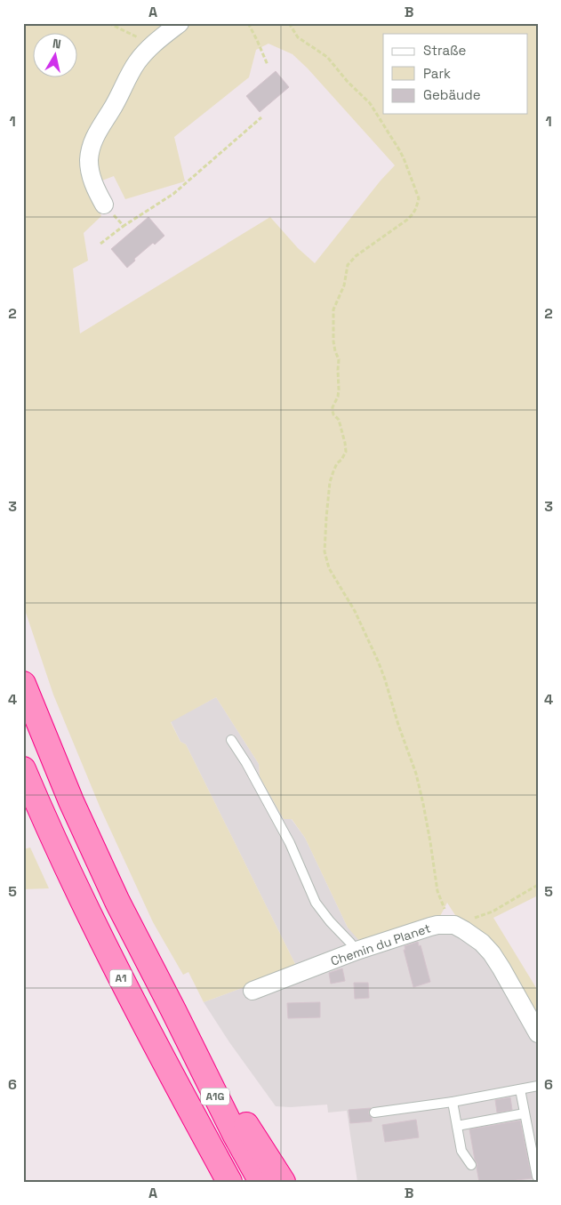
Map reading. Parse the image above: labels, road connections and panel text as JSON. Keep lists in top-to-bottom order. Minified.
{"streets":{"highway":["A1","A1G"],"street":["Chemin du Planet"]},"crossings":[["A1","A1G"]],"legend":["Straße","Park","Gebäude"],"north":"top","grid":{"columns":["A","B"],"rows":["1","2","3","4","5","6"]}}
